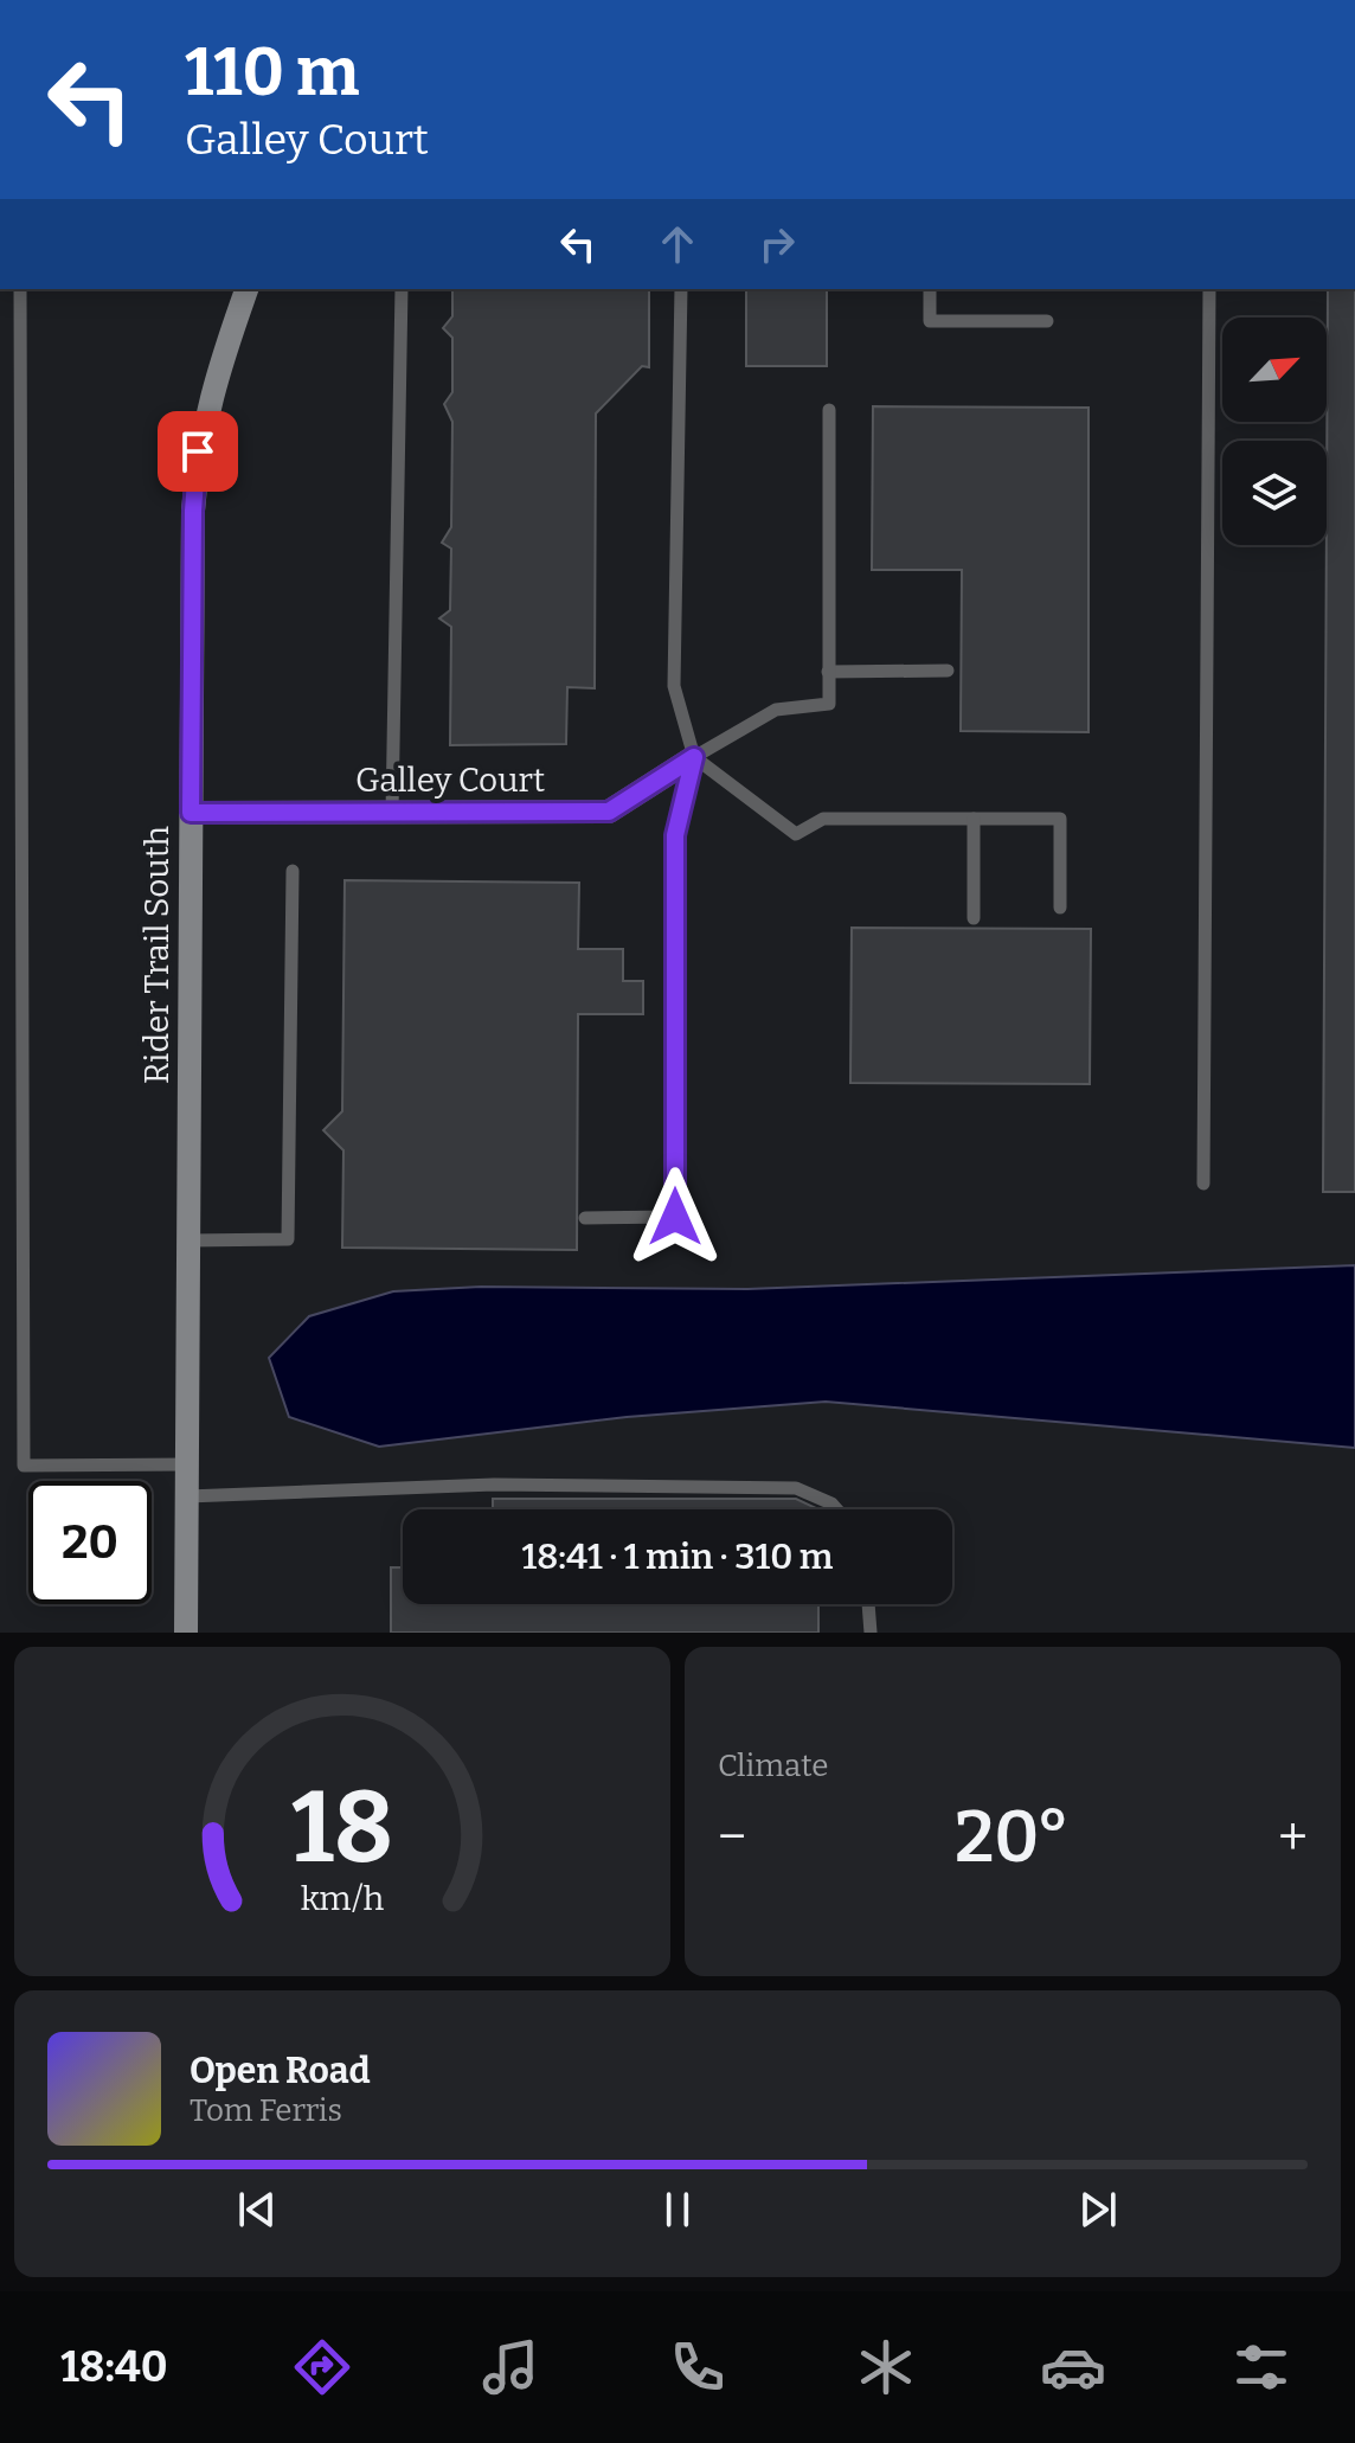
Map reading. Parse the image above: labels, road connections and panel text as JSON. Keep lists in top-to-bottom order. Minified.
{"streets":{"street":["Galley Court","Rider Trail South"]},"crossings":[["Galley Court","Rider Trail South"]],"north":"top right","page":{"turn":["110 m","Galley Court"],"limit":"20","trip":"18:41 · 1 min · 310 m","tile":"Climate","heat":["−","20°","+"],"song":["Open Road","Tom Ferris"],"tabs":"18:40","gauge":["18","km/h"]}}
